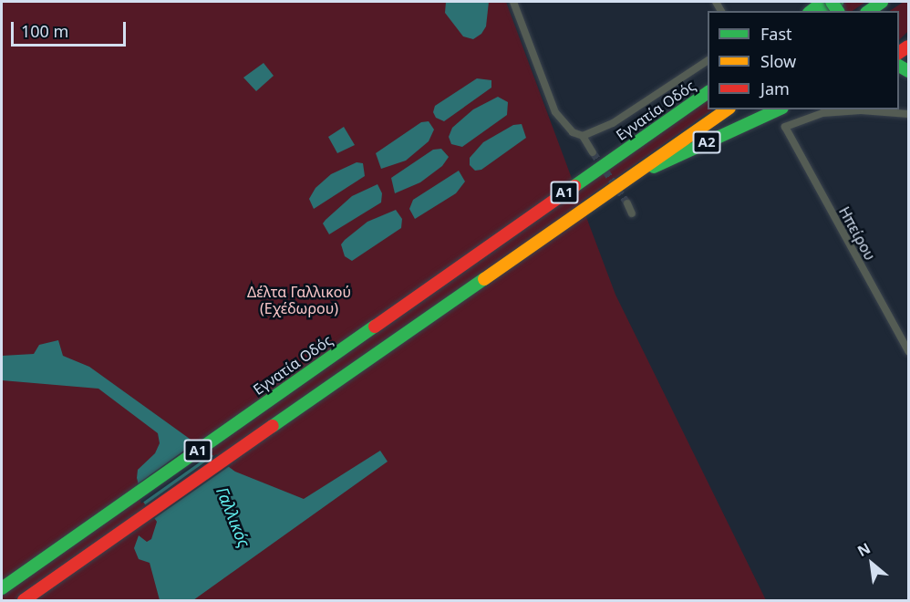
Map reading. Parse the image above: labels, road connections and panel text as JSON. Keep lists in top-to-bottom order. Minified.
{"streets":{"highway":["Εγνατία Οδός","Α2","Α1"],"street":["Ηπείρου"]},"crossings":[["Α2","Α1"]],"water":["Γαλλικός"],"parks":["Δέλτα Γαλλικού (Εχέδωρου)"],"legend":["Fast","Slow","Jam"],"scale_bar":"100 m","north":"top left"}
